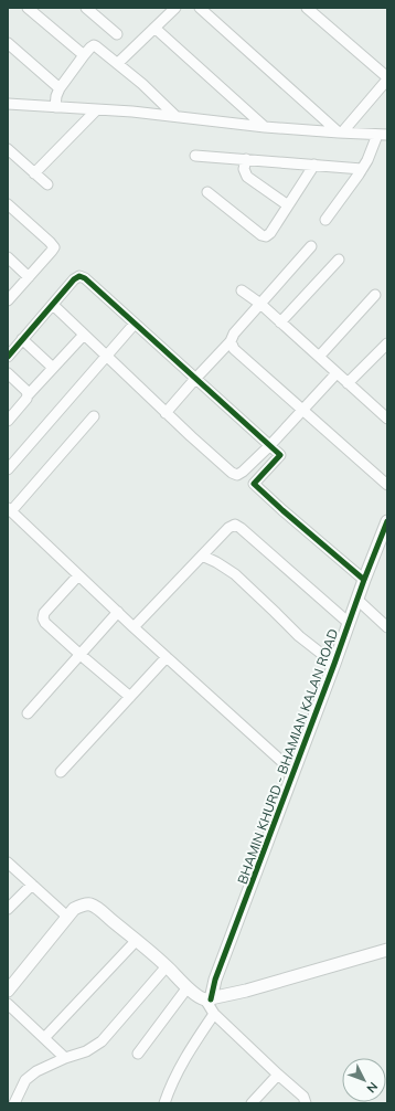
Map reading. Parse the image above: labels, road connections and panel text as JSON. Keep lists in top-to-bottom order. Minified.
{"streets":{"street":["BHAMIN KHURD - BHAMIAN KALAN ROAD"]},"north":"bottom right"}
